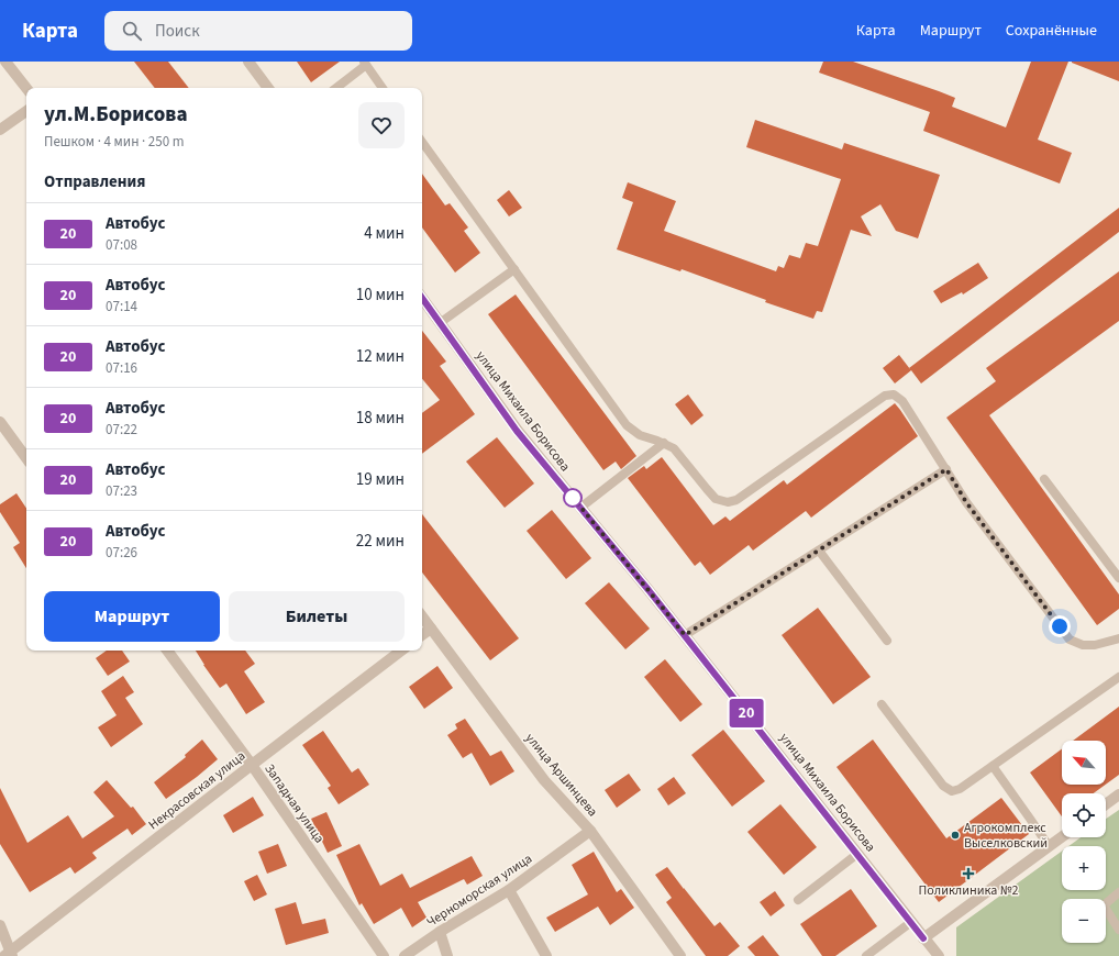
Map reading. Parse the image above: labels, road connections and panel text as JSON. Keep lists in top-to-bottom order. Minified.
{"streets":{"street":["улица Михаила Борисова","улица Аршинцева","Некрасовская улица","Западная улица","Черноморская улица"]},"crossings":[["улица Аршинцева","Черноморская улица"],["Некрасовская улица","Западная улица"]],"places":{"other":["Агрокомплекс Выселковский"],"health":["Поликлиника №2"]},"lines":["bus line 20"],"north":"top left","page":{"header":"Карта","search":"Поиск","nav":["Карта","Маршрут","Сохранённые"],"on_map":"20","heading":[["ул.М.Борисова","Пешком · 4 мин · 250 m"],"Отправления"],"list":[{"mark":"20","name":"Автобус","note":"07:08","value":"4 мин"},{"mark":"20","name":"Автобус","note":"07:14","value":"10 мин"},{"mark":"20","name":"Автобус","note":"07:16","value":"12 мин"},{"mark":"20","name":"Автобус","note":"07:22","value":"18 мин"},{"mark":"20","name":"Автобус","note":"07:23","value":"19 мин"},{"mark":"20","name":"Автобус","note":"07:26","value":"22 мин"}],"buttons":["Маршрут","Билеты"],"map_buttons":["+","−"]}}
